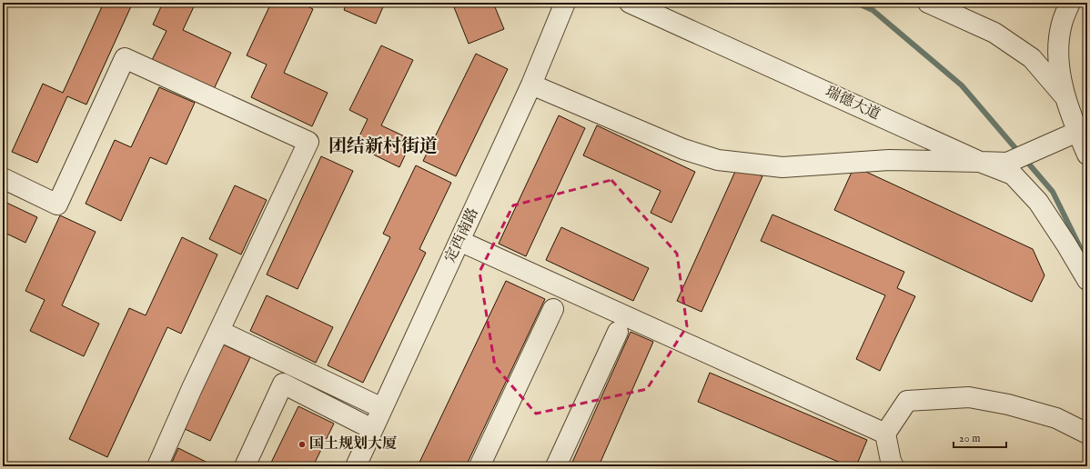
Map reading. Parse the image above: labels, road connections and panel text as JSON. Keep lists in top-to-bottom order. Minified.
{"streets":{"street":["瑞德大道","定西南路"]},"districts":["团结新村街道"],"places":["国土规划大厦"],"scale_bar":"20 m"}
